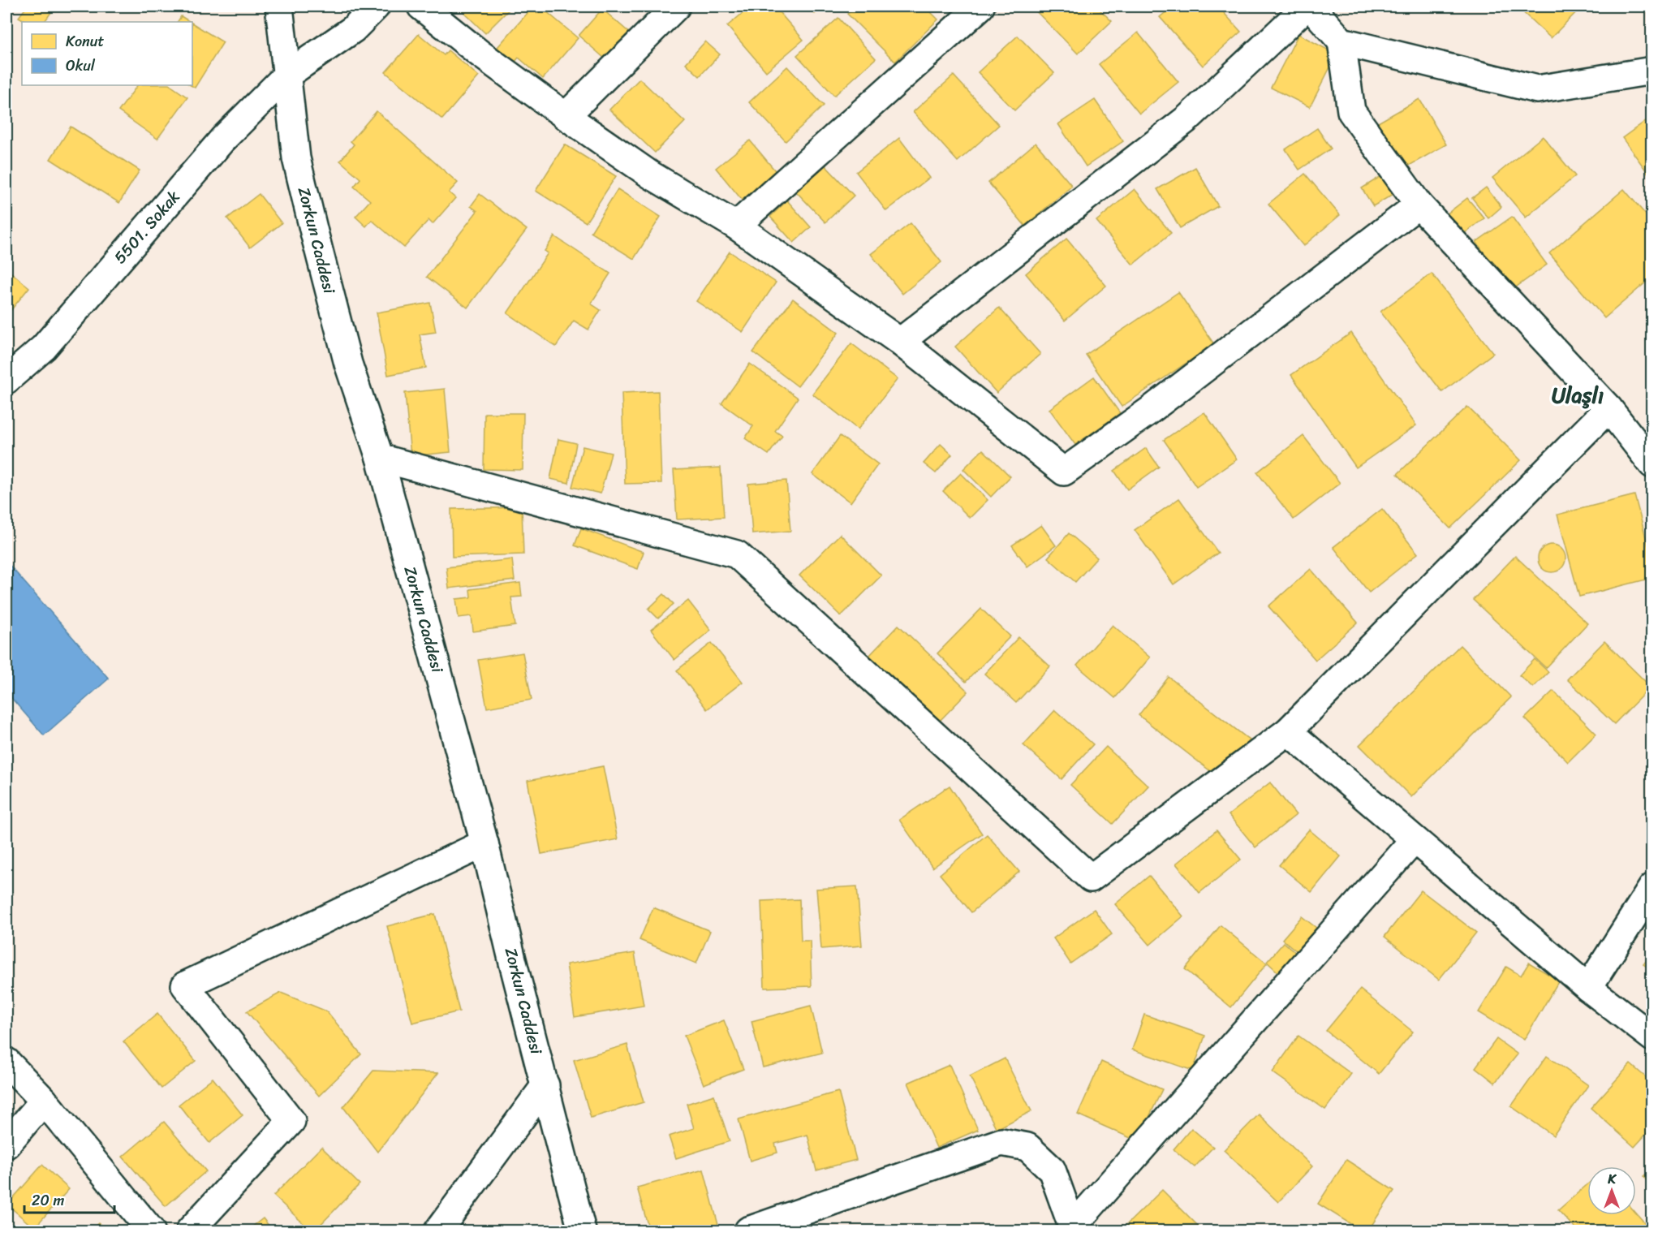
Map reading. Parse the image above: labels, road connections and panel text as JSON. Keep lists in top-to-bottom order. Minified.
{"streets":{"street":["5501. Sokak","Zorkun Caddesi"]},"crossings":[["5501. Sokak","Zorkun Caddesi"]],"districts":["Ulaşlı"],"legend":["Konut","Okul"],"scale_bar":"20 m","north":"top"}
